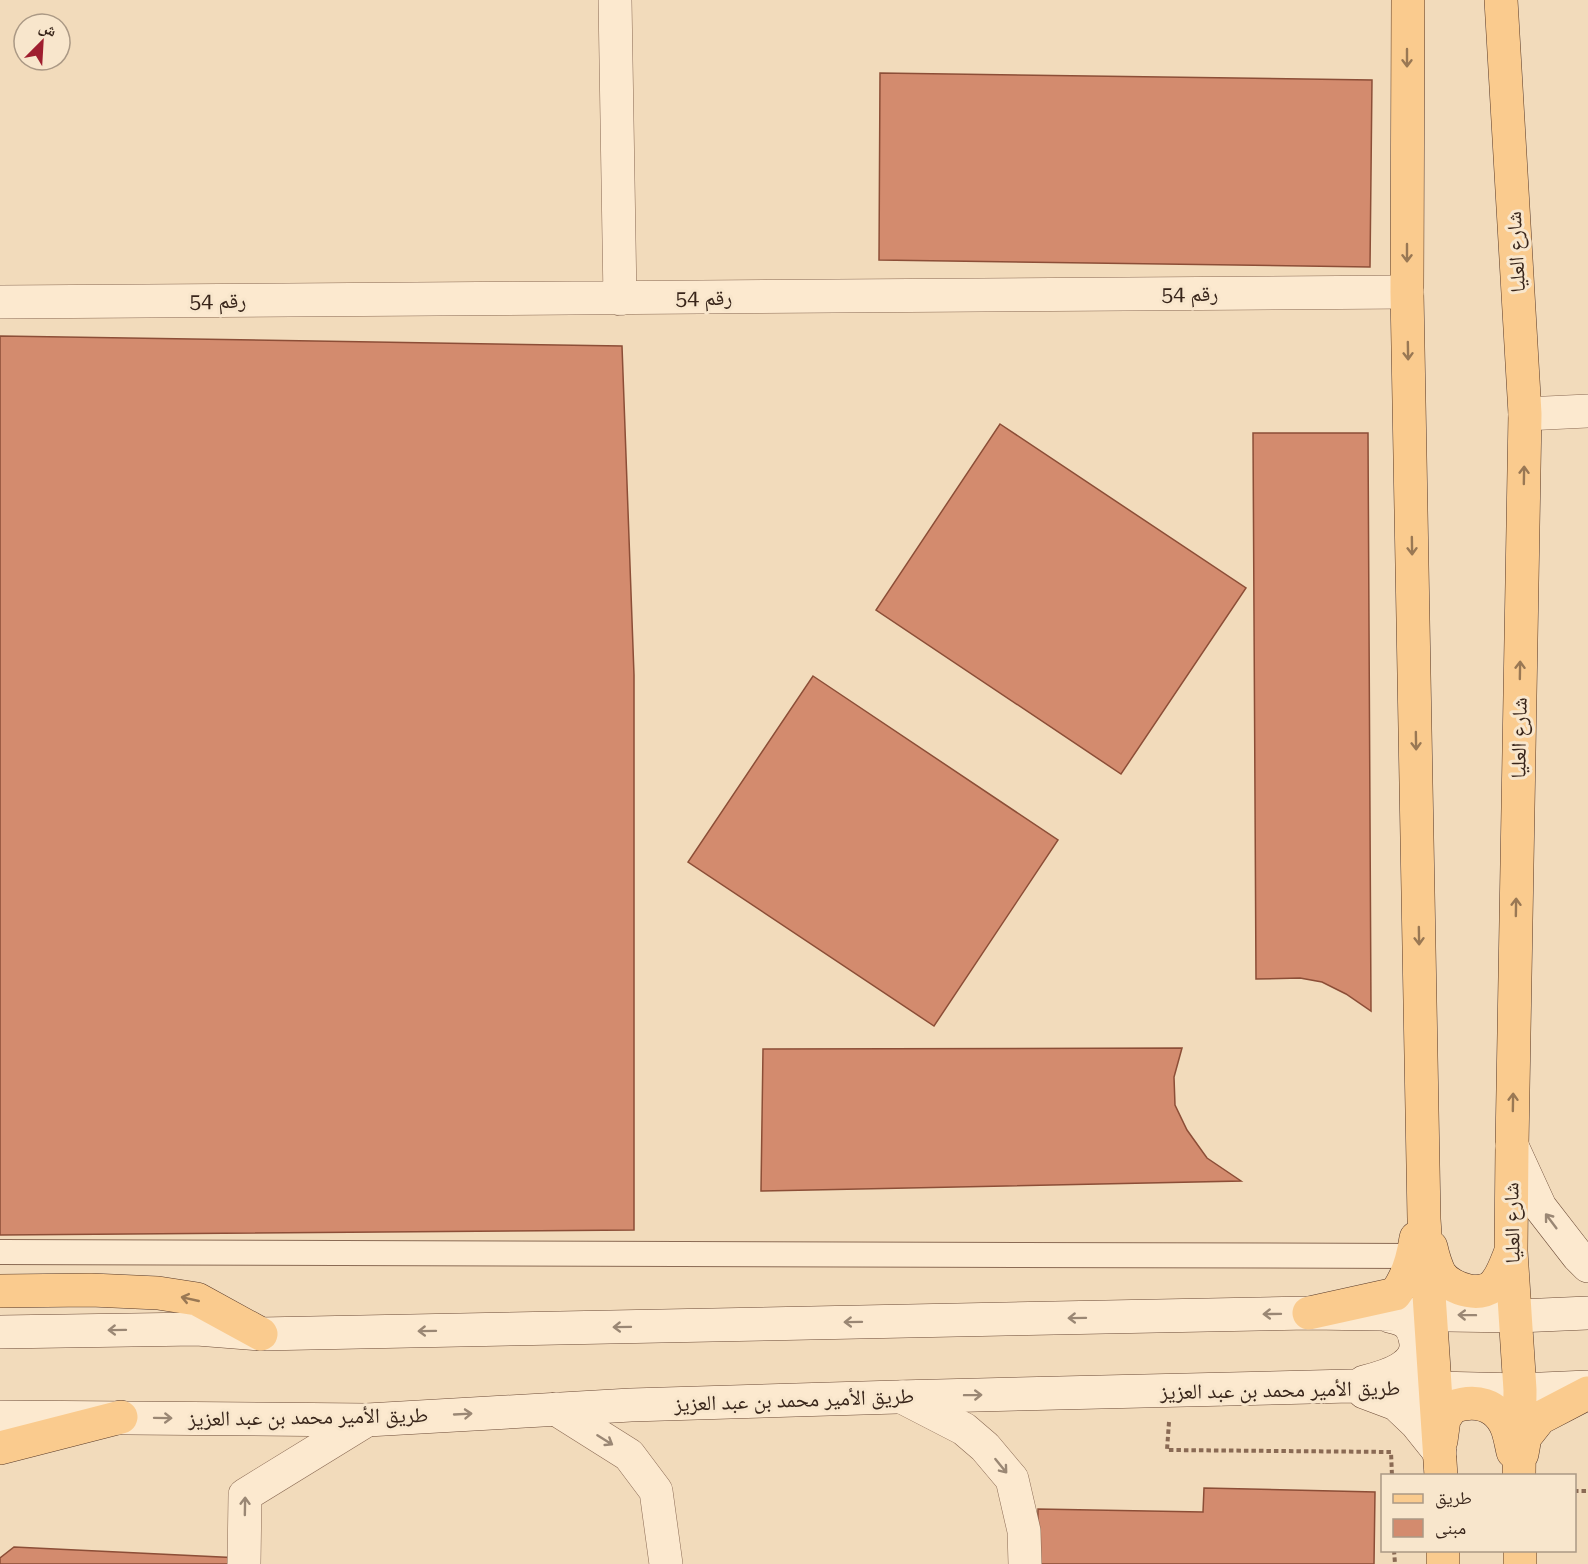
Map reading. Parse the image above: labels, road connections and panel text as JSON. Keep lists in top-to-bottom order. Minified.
{"streets":{"main road":["شارع العليا","رقم 54","طريق الأمير محمد بن عبد العزيز"]},"crossings":[["شارع العليا","طريق الأمير محمد بن عبد العزيز"]],"legend":["طريق","مبنى"],"north":"top right"}
